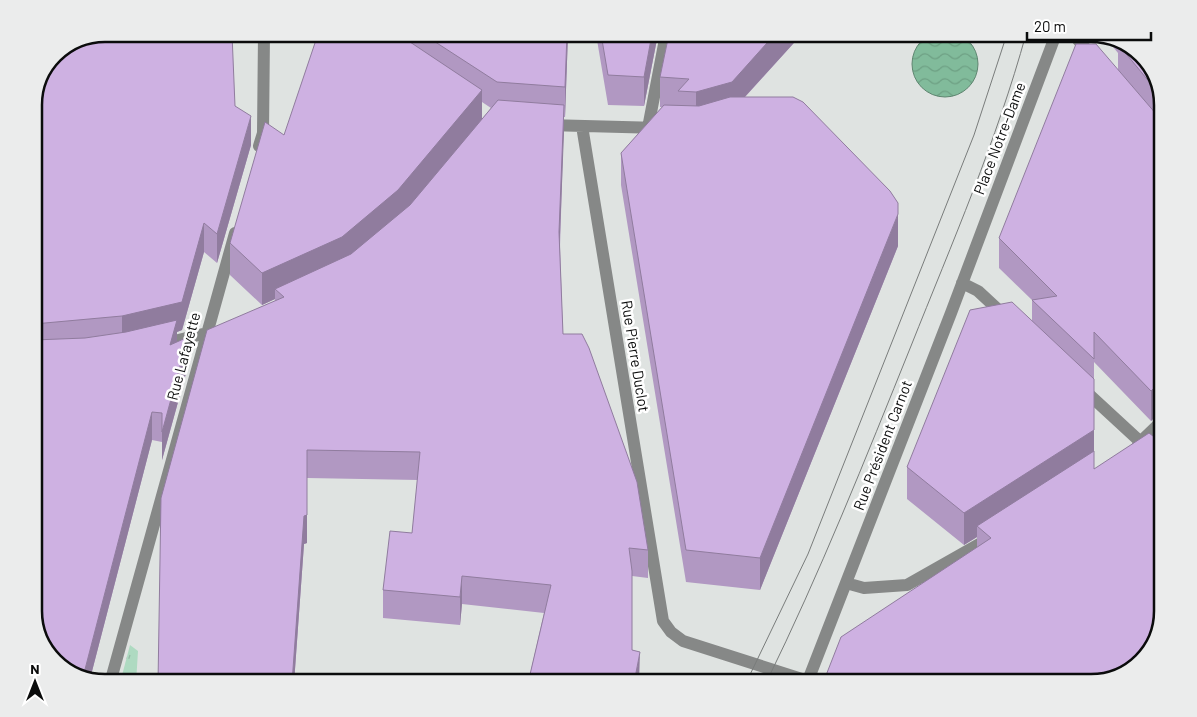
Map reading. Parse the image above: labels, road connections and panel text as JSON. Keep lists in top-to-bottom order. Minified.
{"streets":{"street":["Place Notre-Dame","Rue Lafayette","Rue Pierre Duclot","Rue Président Carnot"]},"crossings":[["Place Notre-Dame","Rue Président Carnot"]],"scale_bar":"20 m","north":"top"}
